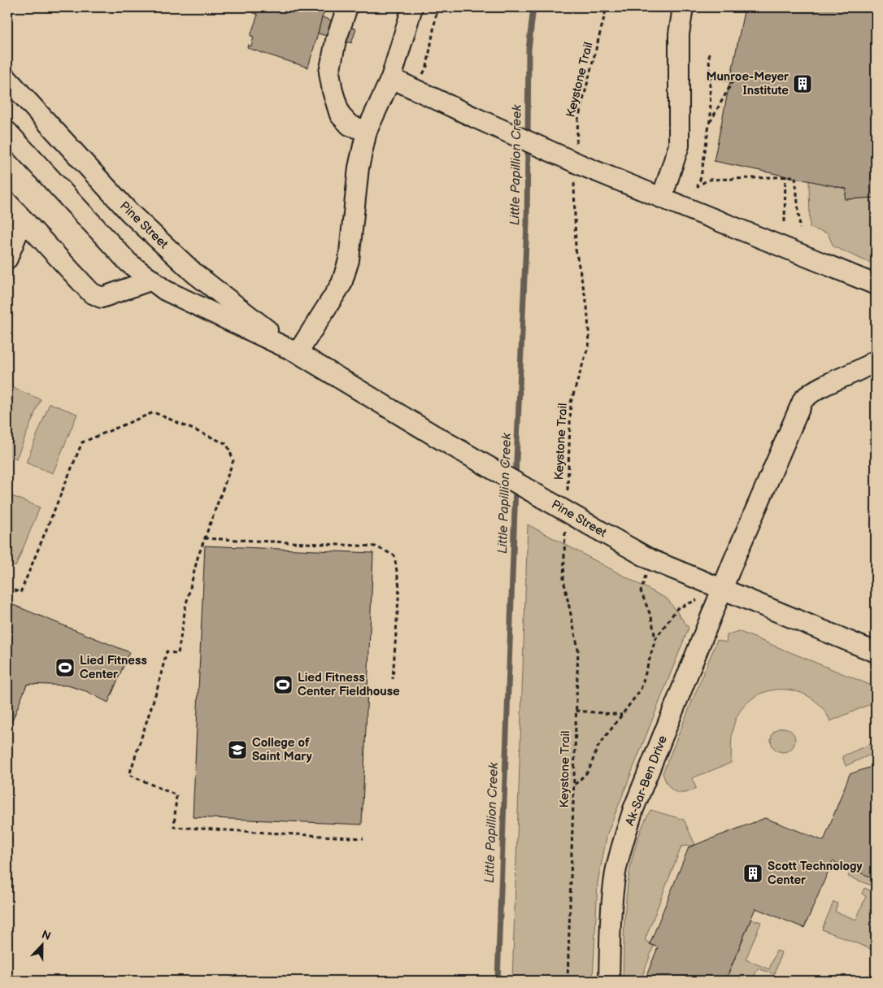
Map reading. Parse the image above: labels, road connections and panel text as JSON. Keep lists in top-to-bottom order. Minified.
{"streets":{"street":["Pine Street","Ak-Sar-Ben Drive"],"path":["Keystone Trail"]},"crossings":[["Pine Street","Ak-Sar-Ben Drive"]],"water":["Little Papillion Creek"],"places":{"building":["Munroe-Meyer Institute","Scott Technology Center"],"sports":["Lied Fitness Center","Lied Fitness Center Fieldhouse"],"school or university":["College of Saint Mary"]},"north":"top"}
